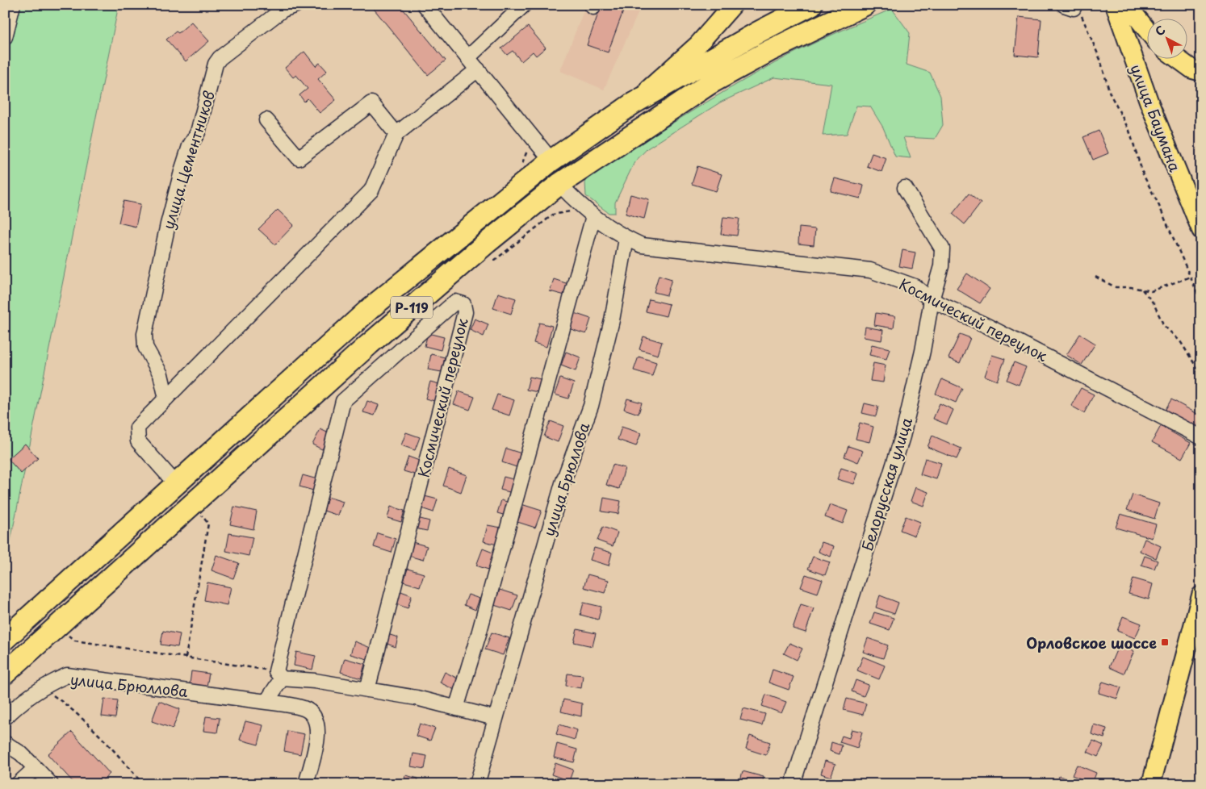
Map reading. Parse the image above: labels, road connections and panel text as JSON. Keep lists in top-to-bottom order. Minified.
{"streets":{"highway":["Р-119"],"main road":["улица Баумана"],"street":["улица Цементников","Космический переулок","улица Брюллова","Белорусская улица"]},"crossings":[["Р-119","Космический переулок"],["Космический переулок","улица Брюллова"],["Космический переулок","Белорусская улица"]],"places":{"transit":["Орловское шоссе"]},"north":"top left"}
